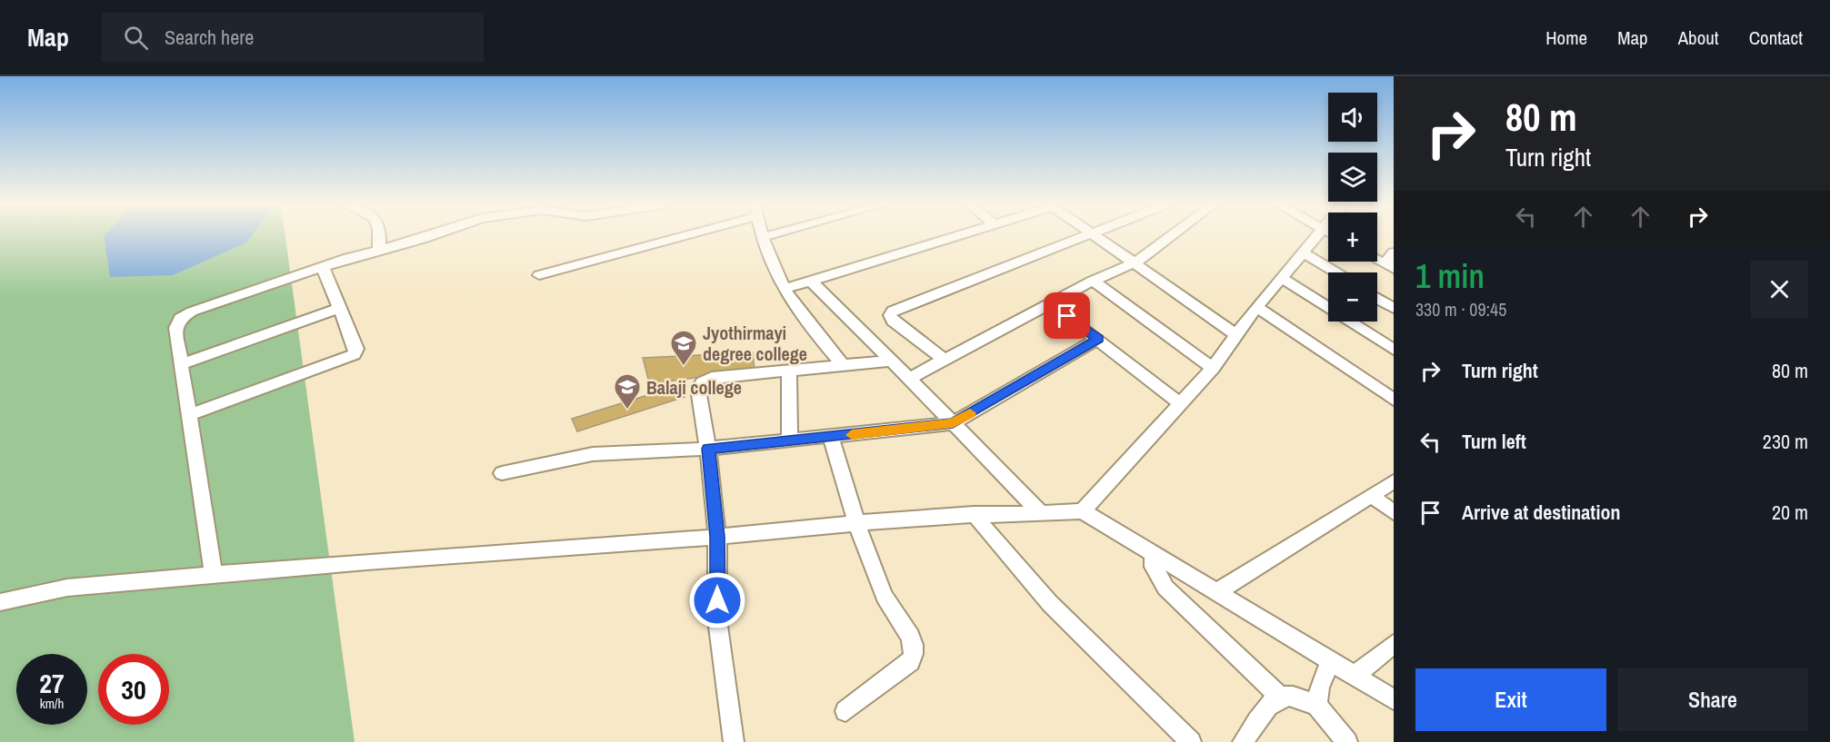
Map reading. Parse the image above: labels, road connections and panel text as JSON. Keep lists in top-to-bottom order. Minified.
{"places":{"school or university":["Jyothirmayi degree college","Balaji college"]},"page":{"header":"Map","search":"Search here","nav":["Home","Map","About","Contact"],"turn":["80 m","Turn right"],"map_buttons":["+","−"],"heading":["1 min","330 m · 09:45"],"list":[{"name":"Turn right","value":"80 m"},{"name":"Turn left","value":"230 m"},{"name":"Arrive at destination","value":"20 m"}],"speed":"27 km/h","limit":"30","buttons":["Exit","Share"]}}
